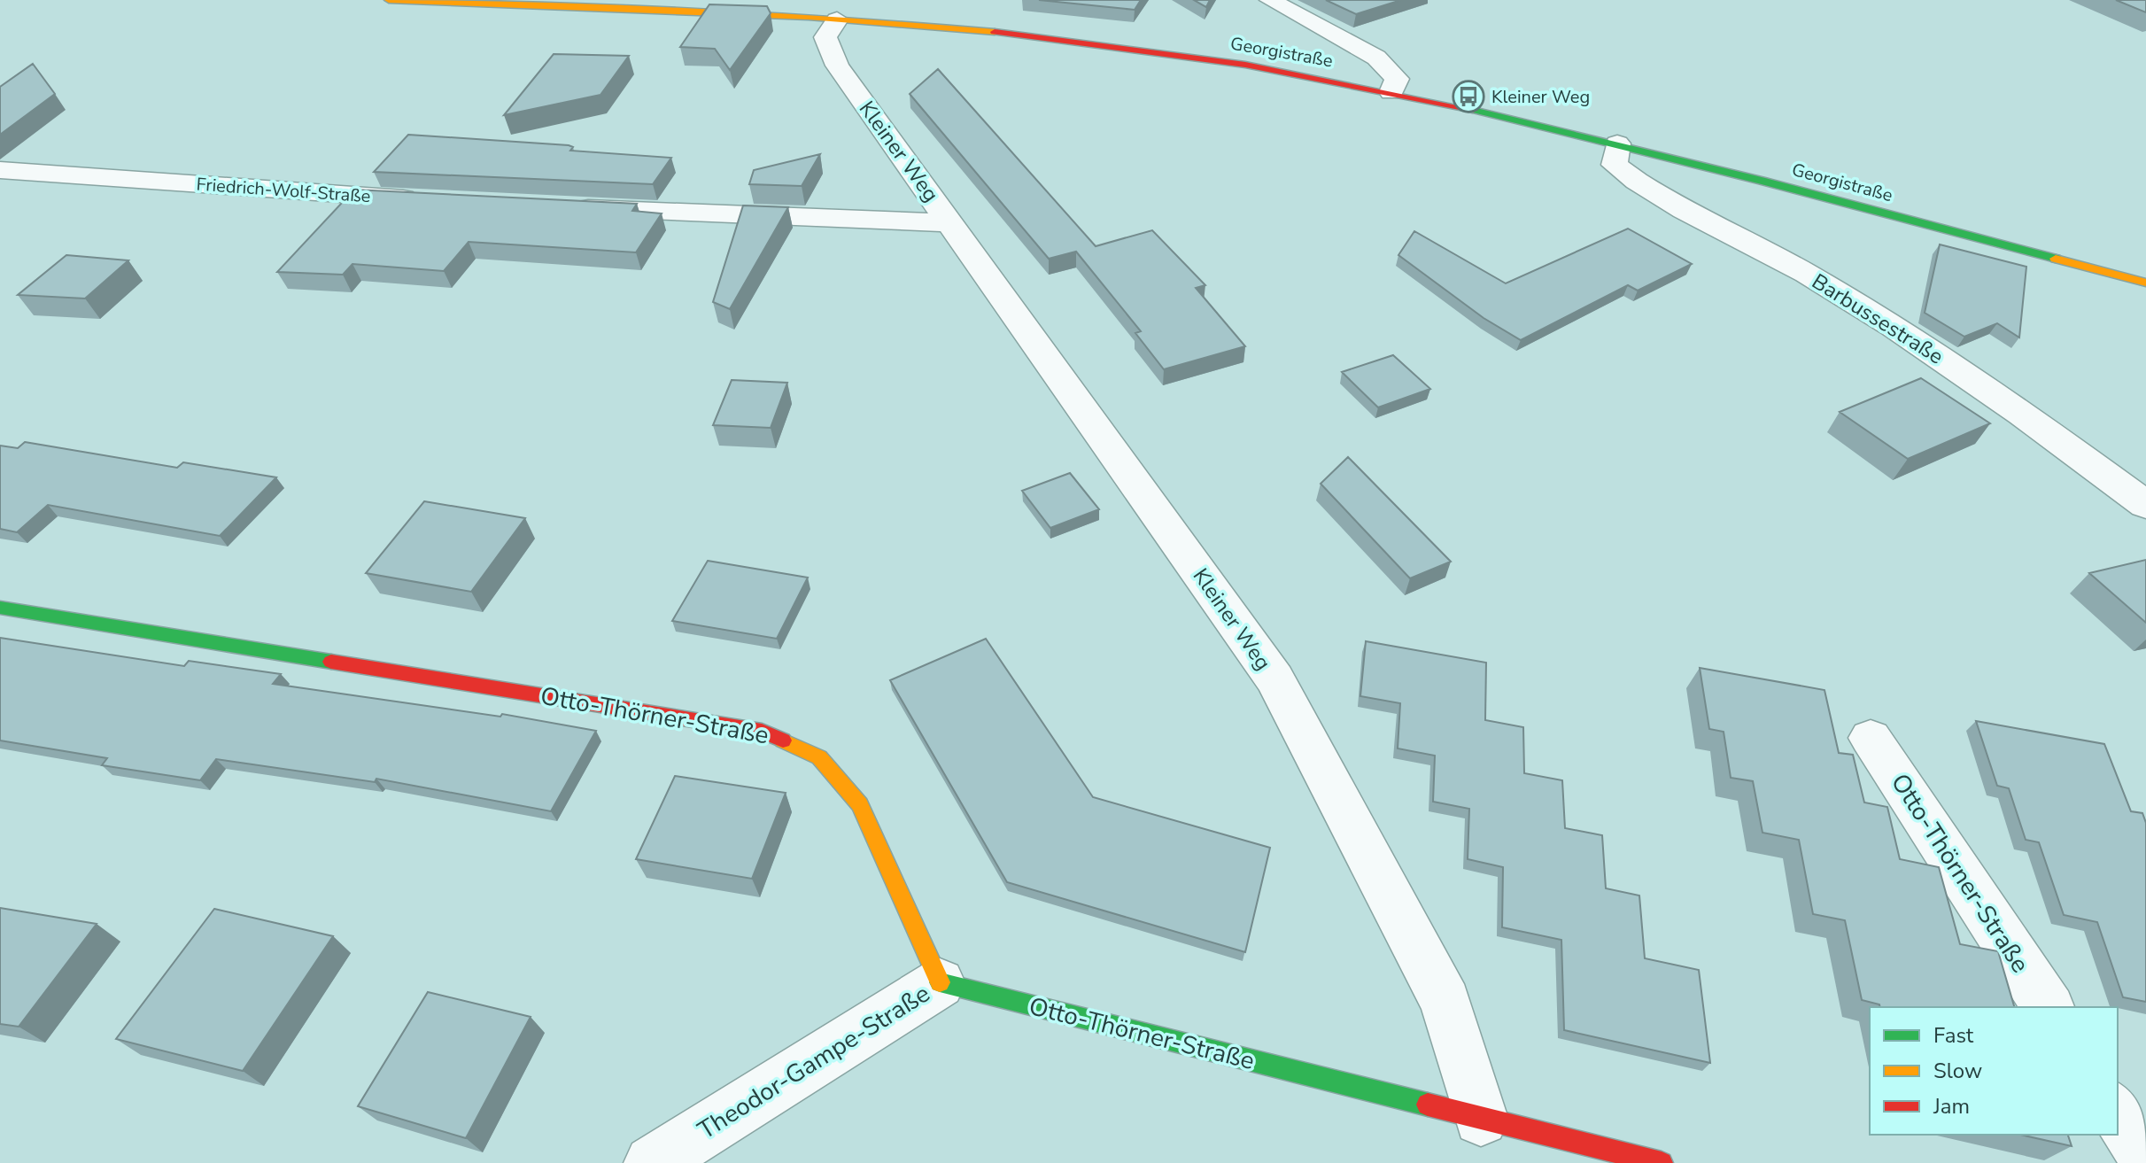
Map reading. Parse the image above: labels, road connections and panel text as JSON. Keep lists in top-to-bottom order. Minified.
{"streets":{"street":["Georgistraße","Kleiner Weg","Friedrich-Wolf-Straße","Barbussestraße","Otto-Thörner-Straße","Theodor-Gampe-Straße"]},"crossings":[["Georgistraße","Kleiner Weg"],["Georgistraße","Barbussestraße"],["Kleiner Weg","Otto-Thörner-Straße"],["Otto-Thörner-Straße","Theodor-Gampe-Straße"]],"places":{"bus stop":["Kleiner Weg"]},"legend":["Fast","Slow","Jam"]}
